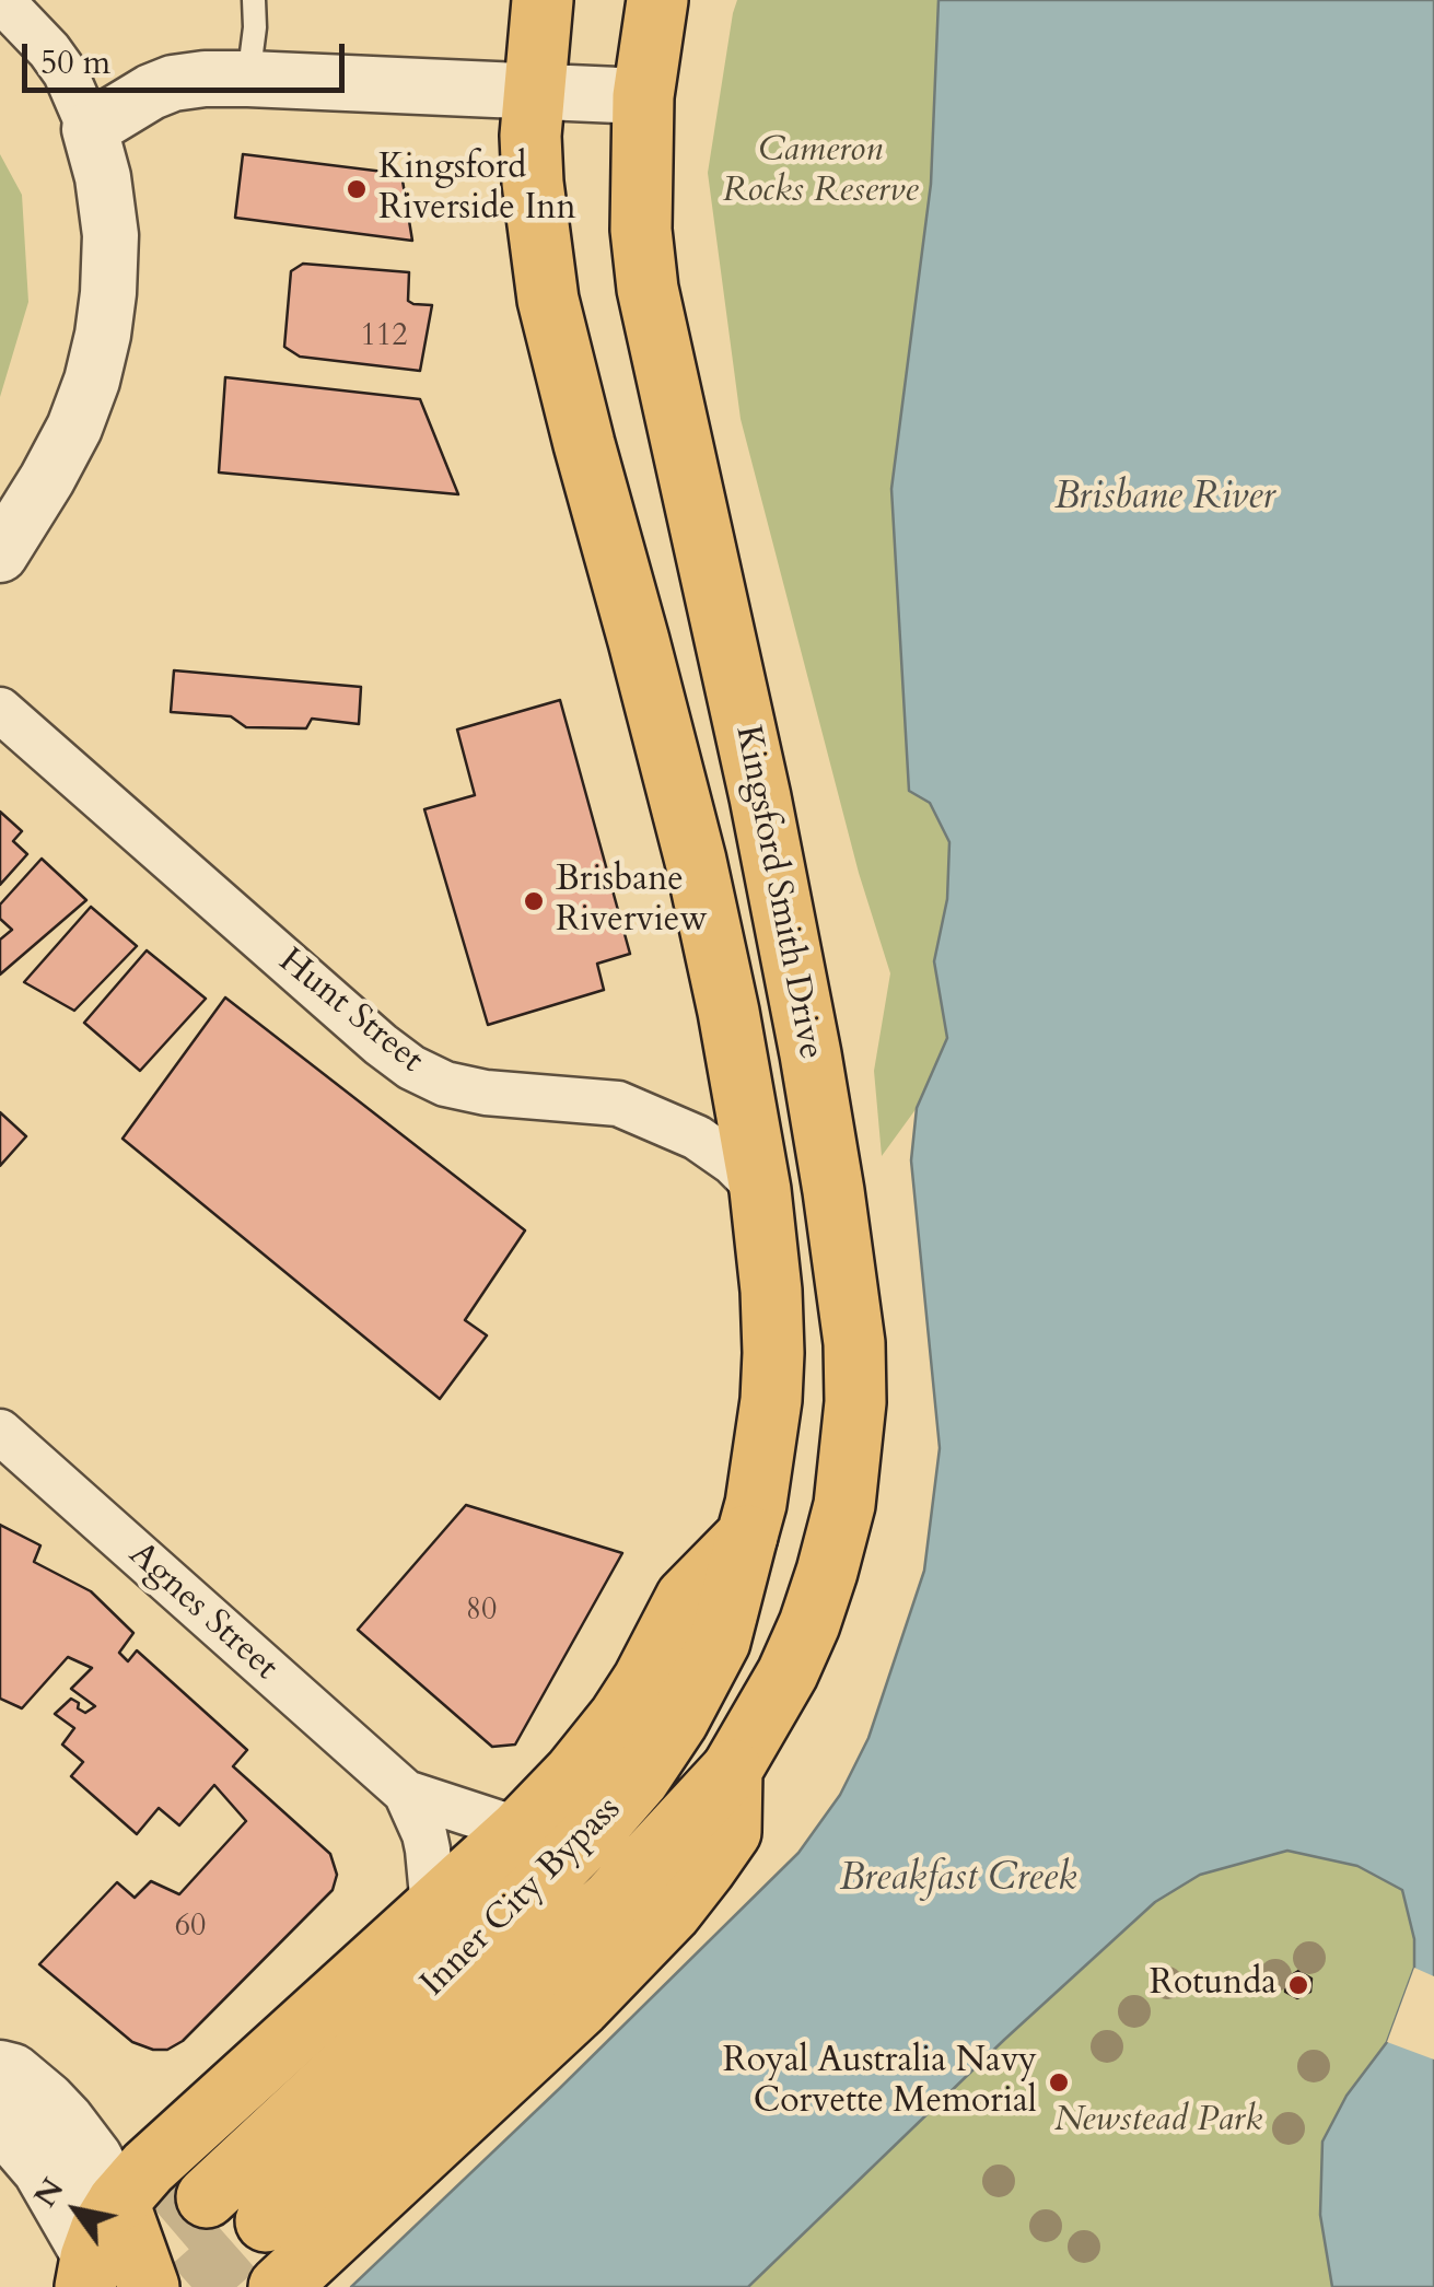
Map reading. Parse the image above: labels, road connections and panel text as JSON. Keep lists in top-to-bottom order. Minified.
{"streets":{"main road":["Kingsford Smith Drive","Inner City Bypass"],"street":["Hunt Street","Agnes Street"]},"crossings":[["Kingsford Smith Drive","Hunt Street"],["Kingsford Smith Drive","Inner City Bypass"]],"water":["Brisbane River","Breakfast Creek"],"parks":["Cameron Rocks Reserve","Newstead Park"],"places":["Kingsford Riverside Inn","Brisbane Riverview","Rotunda","Royal Australia Navy Corvette Memorial"],"house_numbers":["112","80","60"],"scale_bar":"50 m","north":"top left"}
